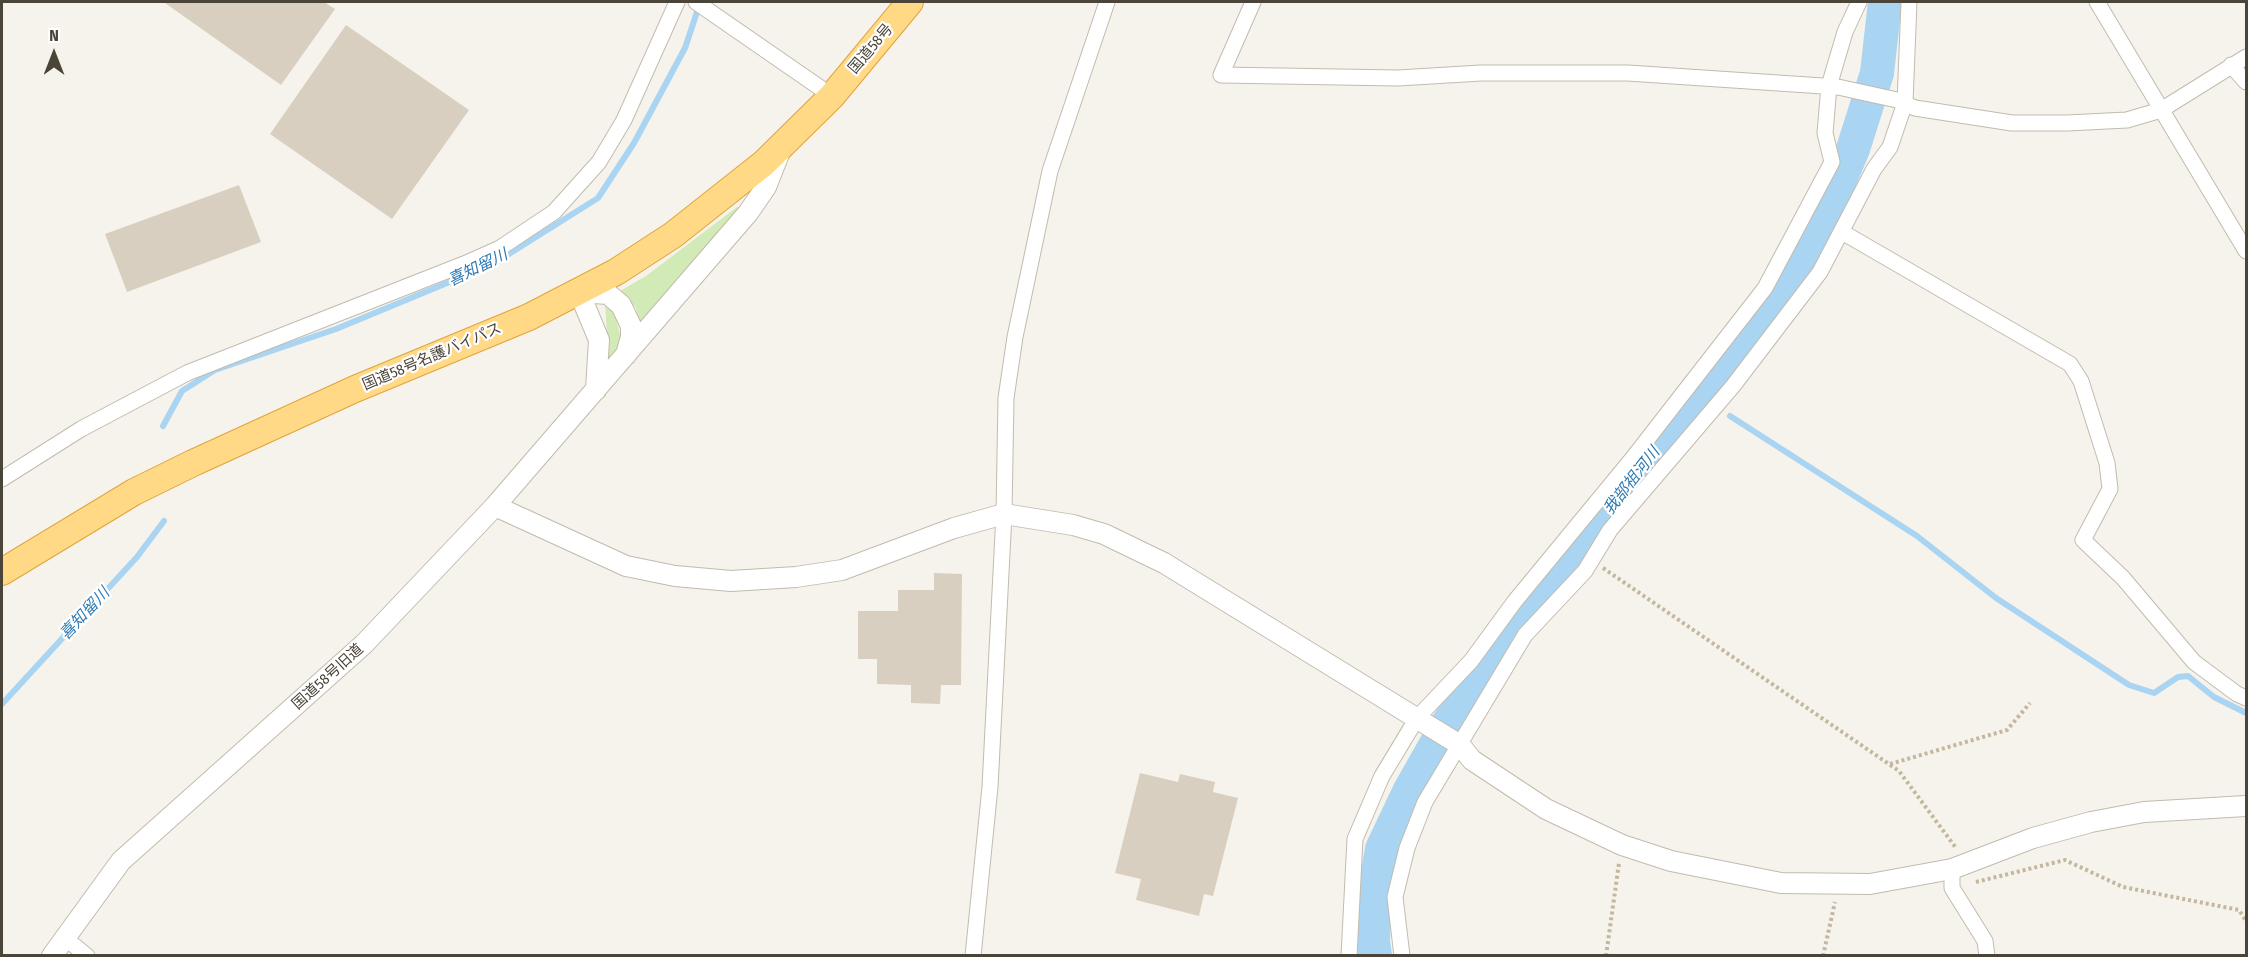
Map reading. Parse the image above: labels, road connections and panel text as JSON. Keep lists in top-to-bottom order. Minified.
{"streets":{"highway":["国道58号","国道58号名護バイパス"],"street":["国道58号旧道"]},"crossings":[["国道58号","国道58号名護バイパス"],["国道58号名護バイパス","国道58号旧道"]],"water":["喜知留川","我部祖河川"],"north":"top"}
